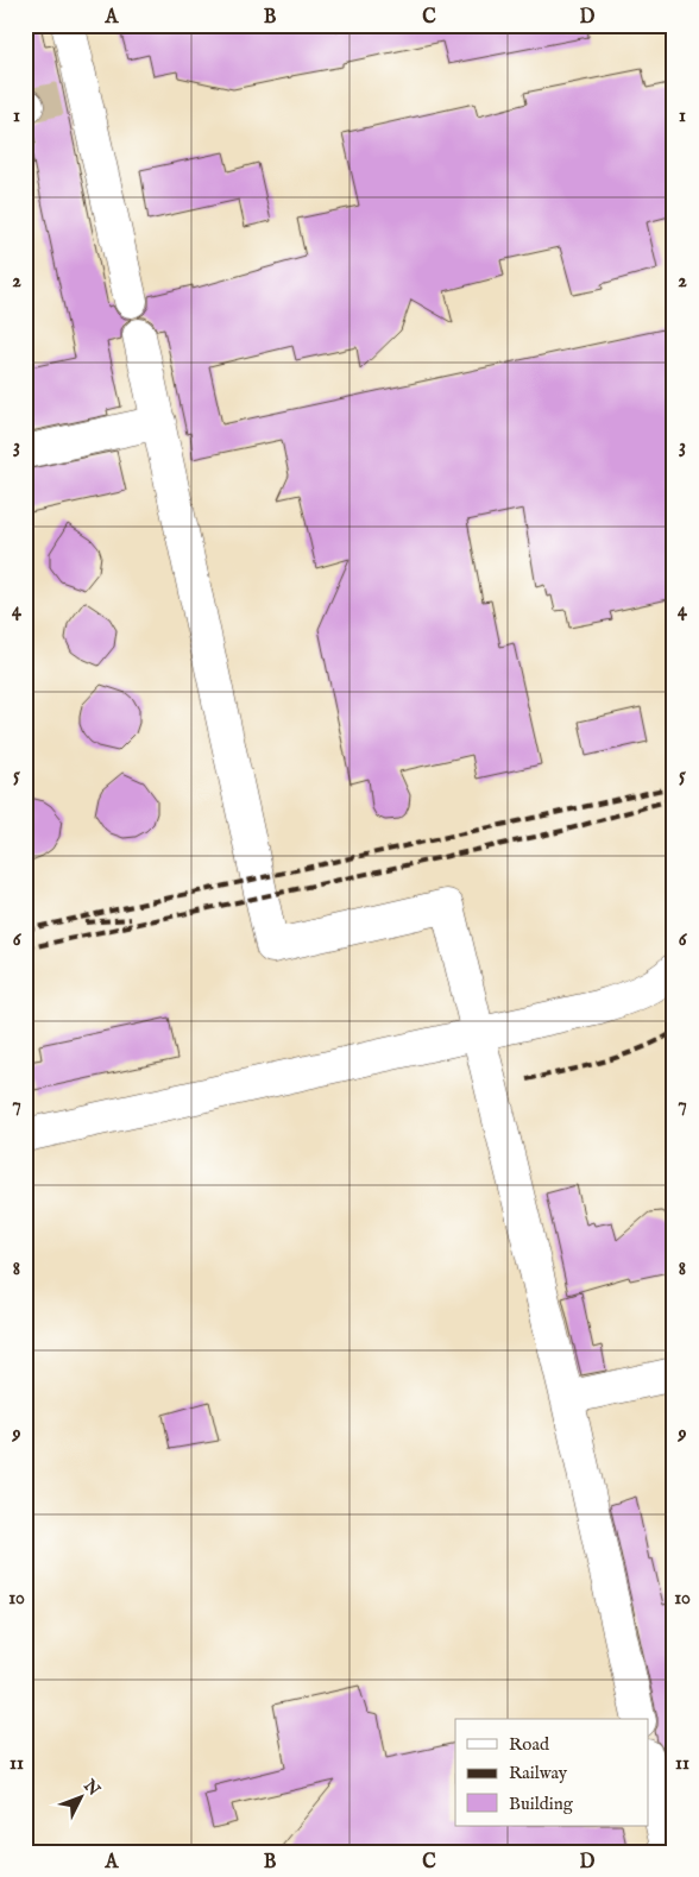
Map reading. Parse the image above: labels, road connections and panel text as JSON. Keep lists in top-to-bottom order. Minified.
{"legend":["Road","Railway","Building"],"north":"top right","grid":{"columns":["A","B","C","D"],"rows":["1","2","3","4","5","6","7","8","9","10","11"]}}
